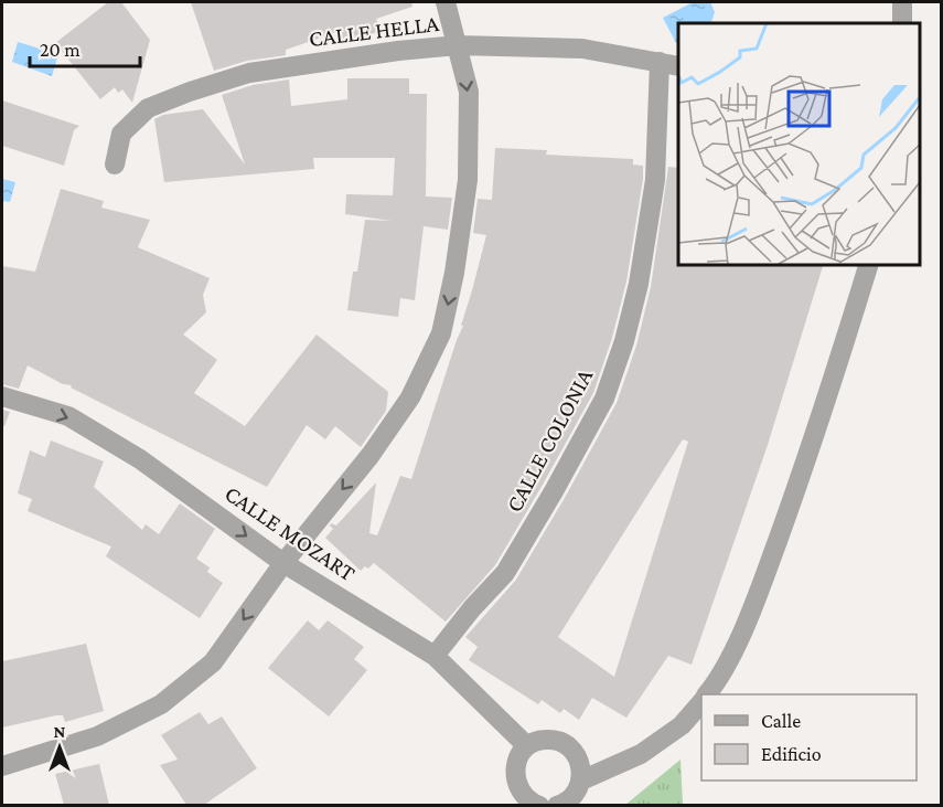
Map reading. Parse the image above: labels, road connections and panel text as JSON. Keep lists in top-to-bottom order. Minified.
{"streets":{"street":["CALLE HELLA","CALLE COLONIA","CALLE MOZART"]},"crossings":[["CALLE HELLA","CALLE COLONIA"],["CALLE COLONIA","CALLE MOZART"]],"one_way":["CALLE MOZART"],"legend":["Calle","Edificio"],"scale_bar":"20 m","north":"top"}
